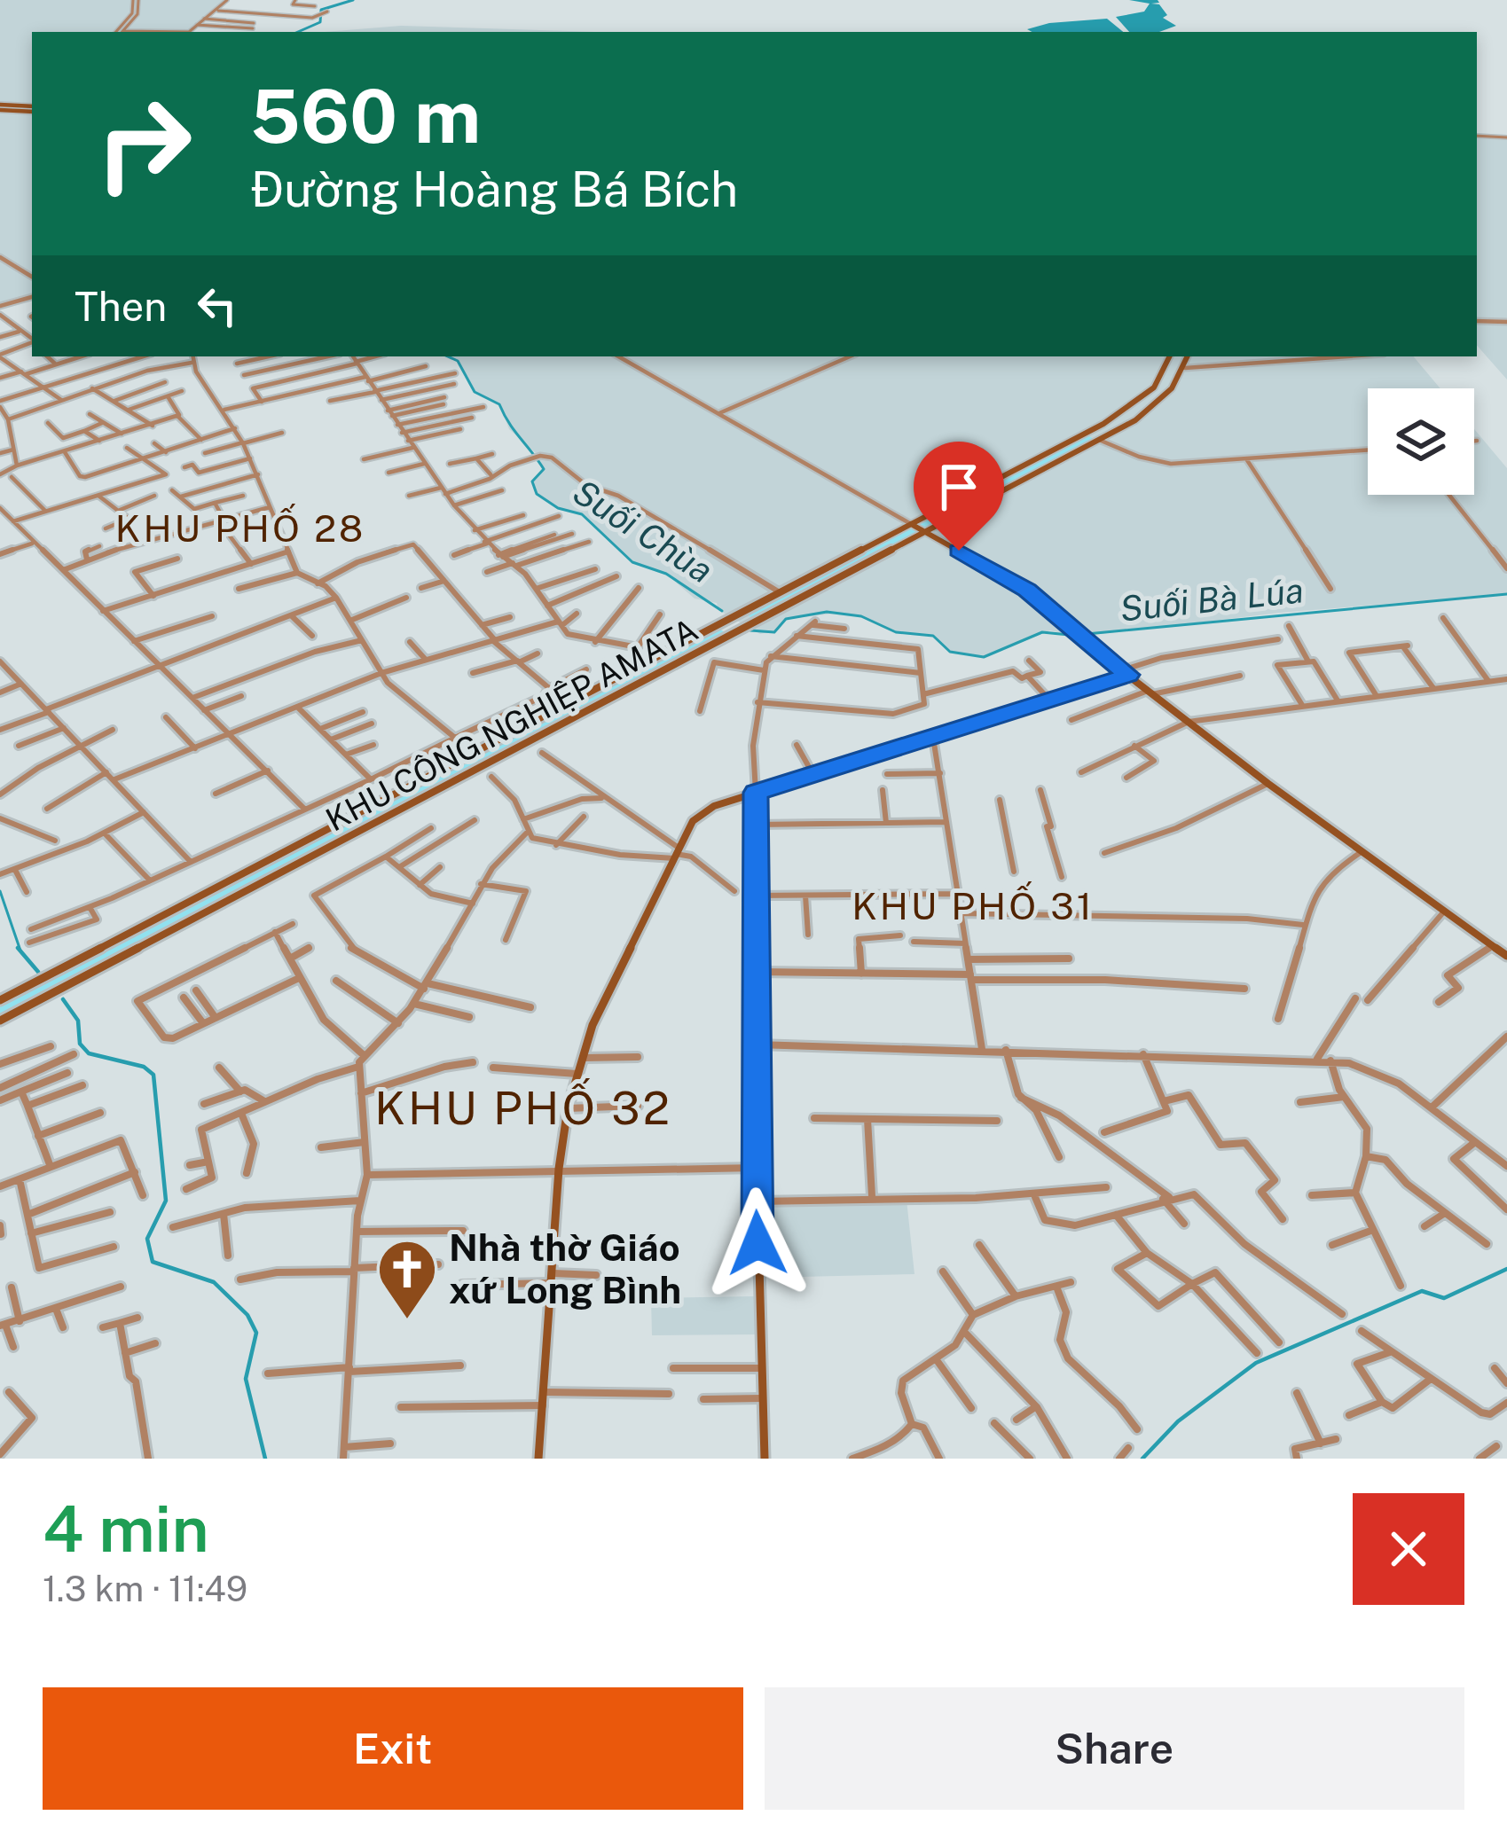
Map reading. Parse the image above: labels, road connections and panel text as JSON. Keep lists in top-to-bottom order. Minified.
{"streets":{"street":["KHU CÔNG NGHIỆP AMATA"]},"districts":["KHU PHỐ 28","KHU PHỐ 31","KHU PHỐ 32"],"water":["Suối Chùa","Suối Bà Lúa"],"places":{"church":["Nhà thờ Giáo xứ Long Bình"]},"page":{"turn":["560 m","Đường Hoàng Bá Bích"],"then":"Then","heading":["4 min","1.3 km · 11:49"],"buttons":["Exit","Share"]}}
